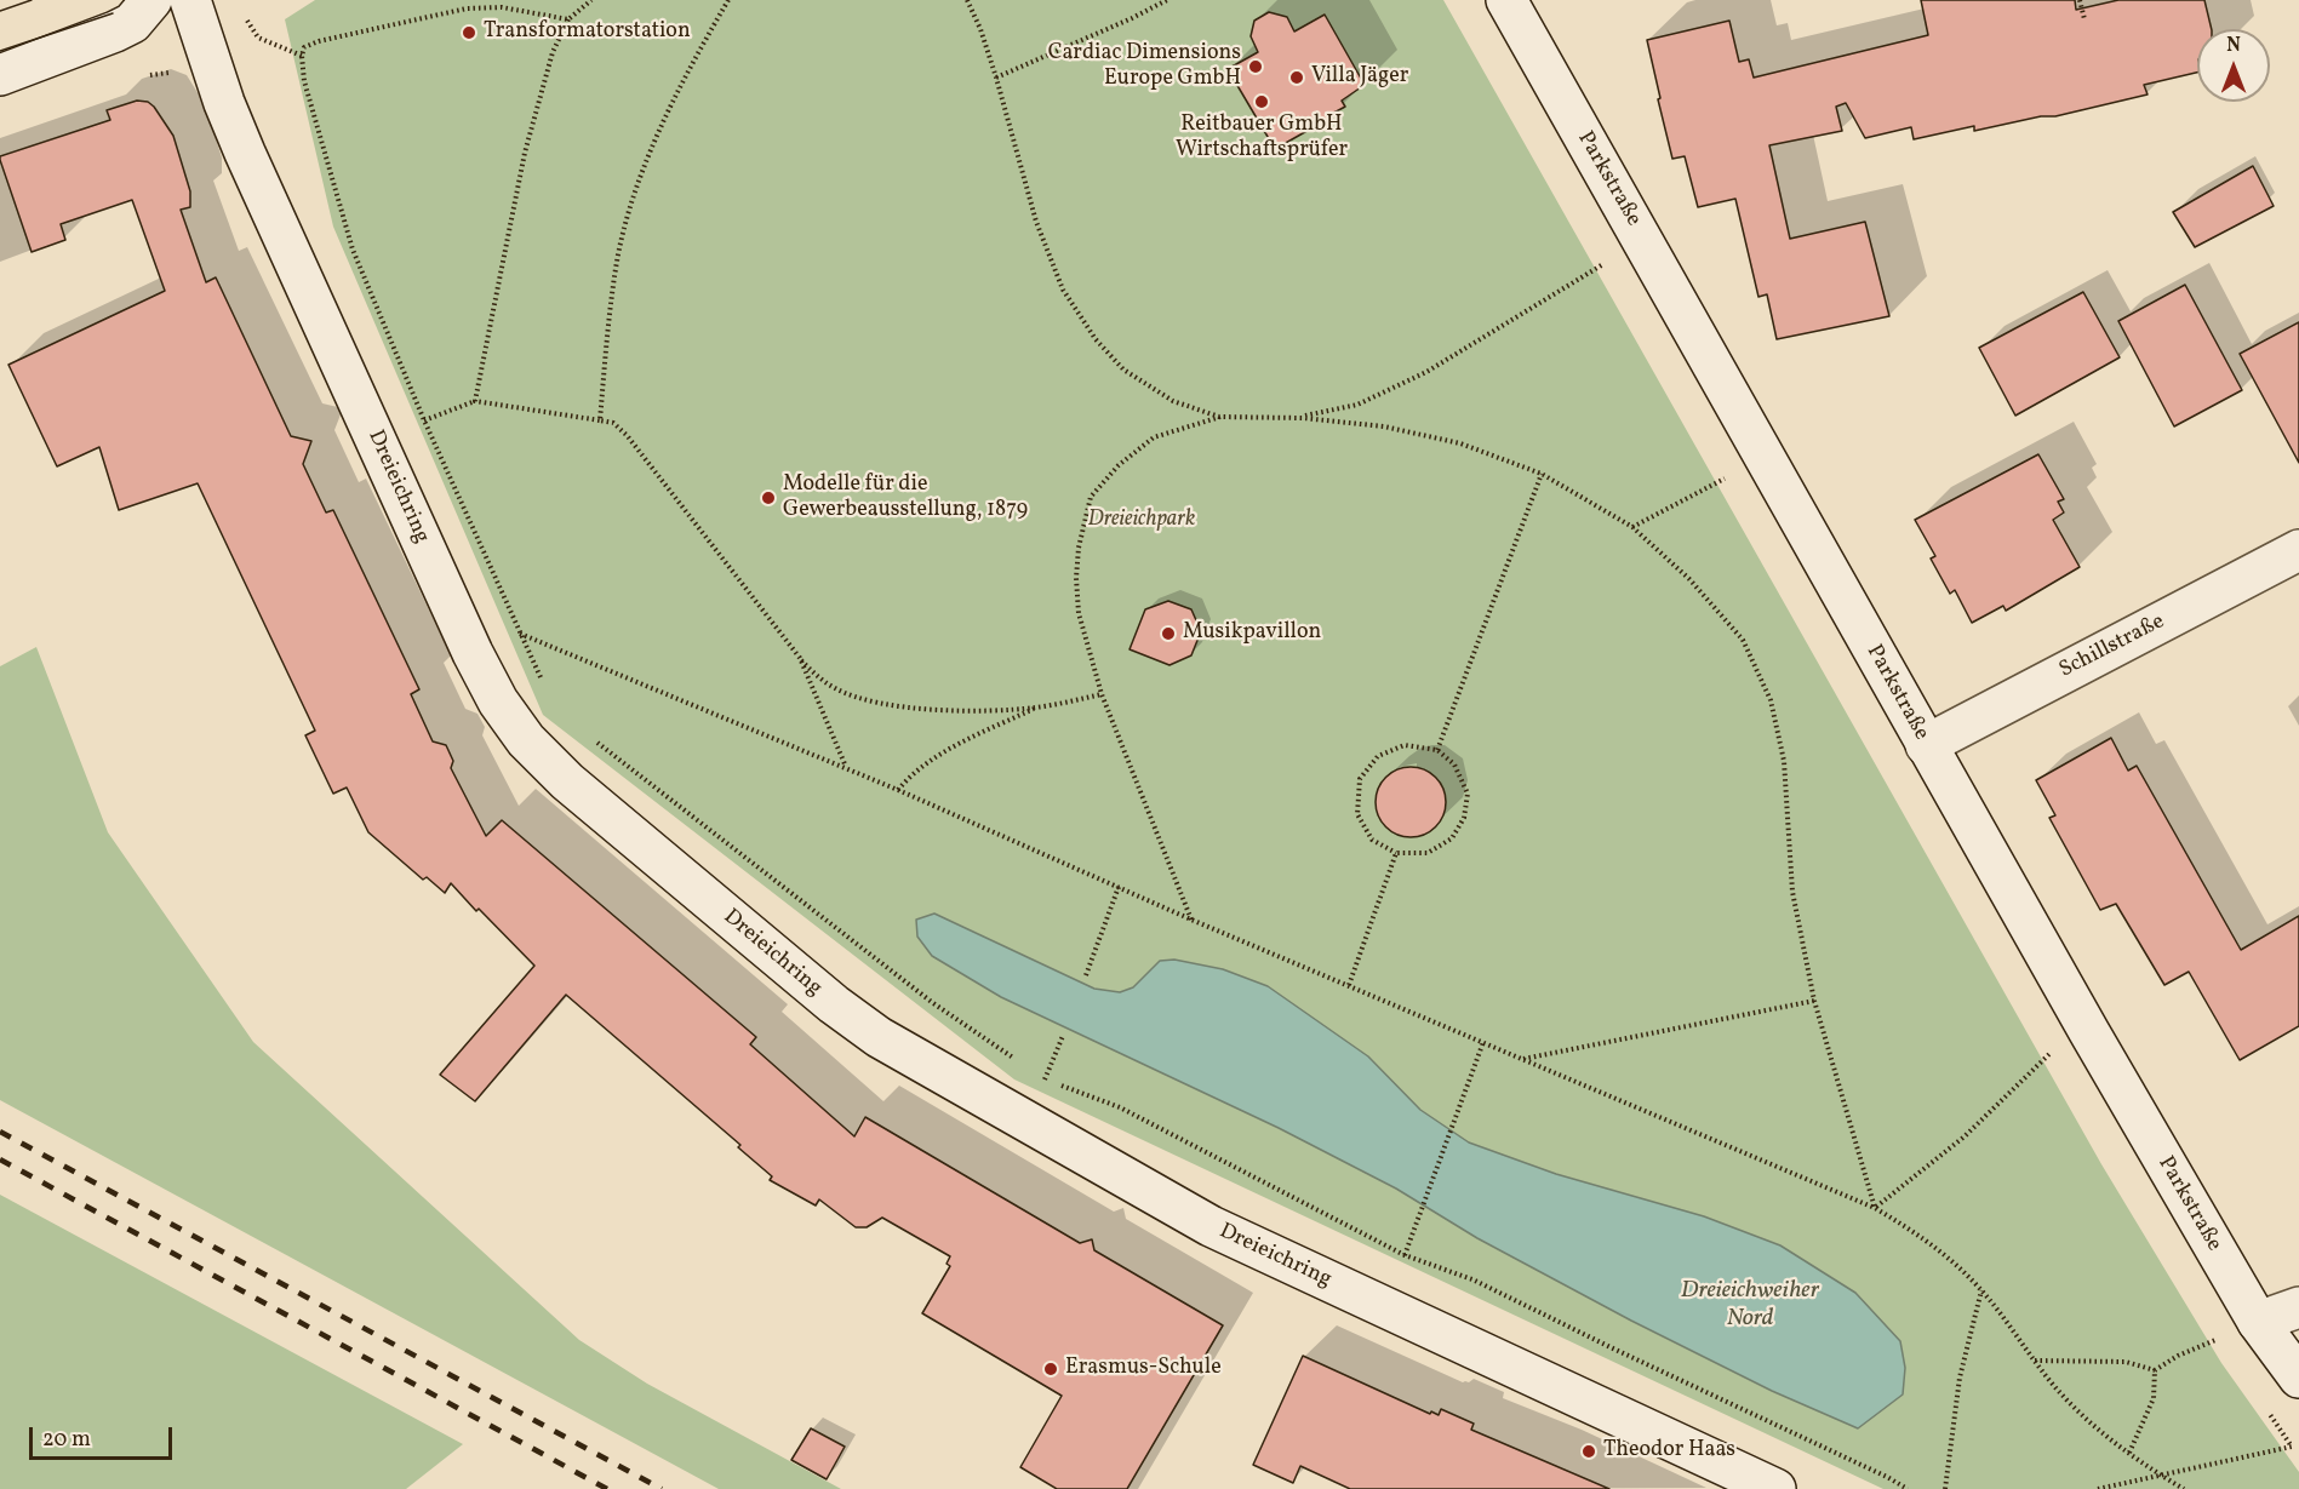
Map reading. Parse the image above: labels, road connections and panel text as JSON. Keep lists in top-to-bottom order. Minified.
{"streets":{"street":["Parkstraße","Dreieichring","Schillstraße"]},"crossings":[["Parkstraße","Schillstraße"]],"water":["Dreieichweiher Nord"],"parks":["Dreieichpark"],"places":["Transformatorstation","Cardiac Dimensions Europe GmbH","Villa Jäger","Reitbauer GmbH Wirtschaftsprüfer","Modelle für die Gewerbeausstellung, 1879","Musikpavillon","Erasmus-Schule","Theodor Haas"],"scale_bar":"20 m","north":"top"}
